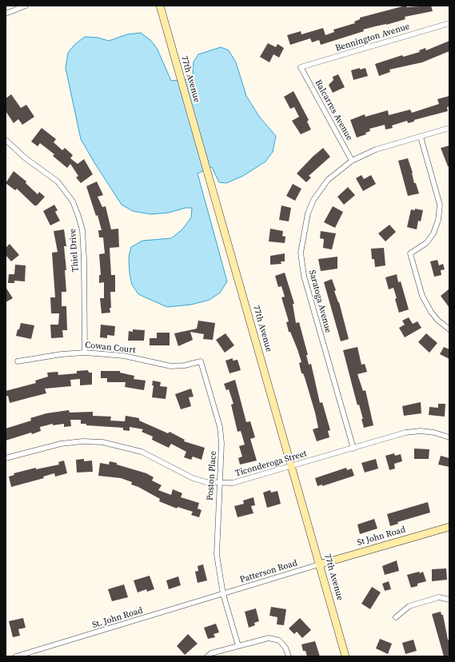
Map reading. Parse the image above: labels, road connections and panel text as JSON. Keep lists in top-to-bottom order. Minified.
{"streets":{"street":["Bennington Avenue","77th Avenue","Balcarres Avenue","Thiel Drive","Saratoga Avenue","Cowan Court","Ticonderoga Street","Poston Place","St John Road","Patterson Road","St. John Road"]},"crossings":[["Bennington Avenue","Balcarres Avenue"],["77th Avenue","Ticonderoga Street"],["77th Avenue","St John Road"],["77th Avenue","Patterson Road"],["Balcarres Avenue","Saratoga Avenue"],["Thiel Drive","Cowan Court"],["Saratoga Avenue","Ticonderoga Street"],["Cowan Court","Poston Place"],["Ticonderoga Street","Poston Place"],["Poston Place","Patterson Road"],["Poston Place","St. John Road"],["St John Road","Patterson Road"],["Patterson Road","St. John Road"]]}
